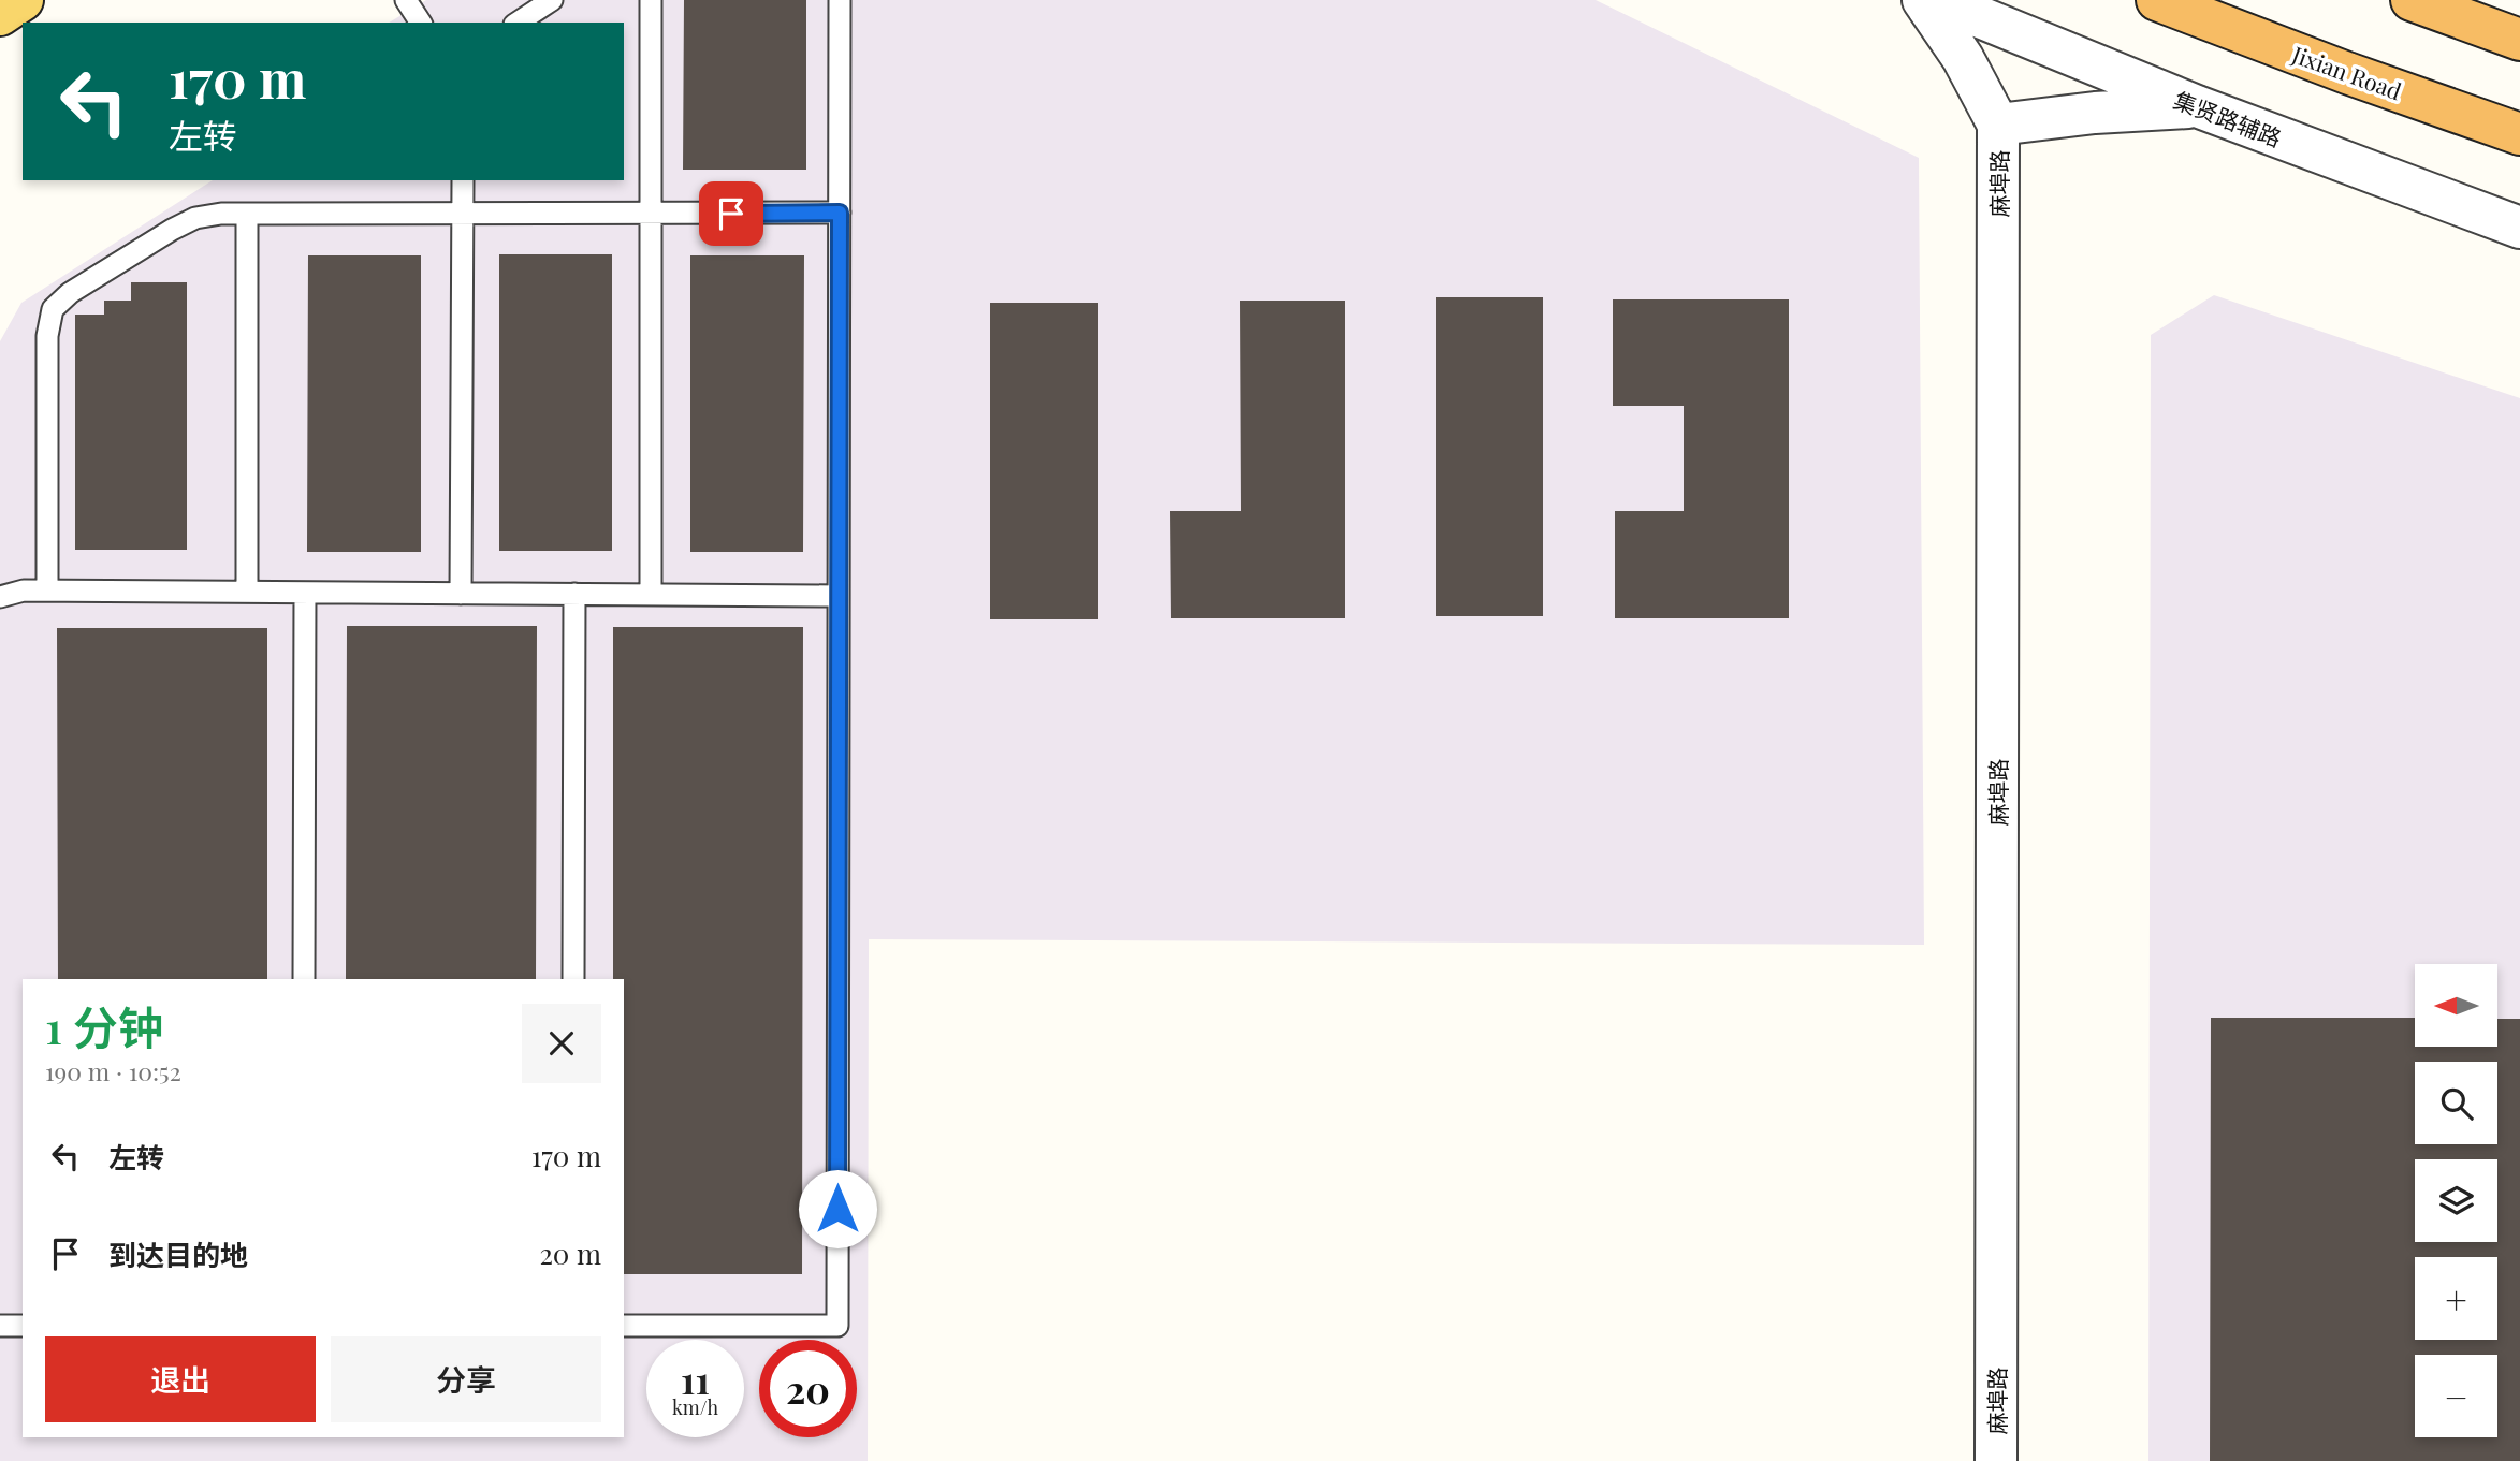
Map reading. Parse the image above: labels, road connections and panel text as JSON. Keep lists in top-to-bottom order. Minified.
{"streets":{"highway":["Jixian Road"],"street":["集贤路辅路","麻埠路"]},"north":"left","page":{"turn":["170 m","左转"],"map_buttons":["+","−"],"heading":["1 分钟","190 m · 10:52"],"list":[{"name":"左转","value":"170 m"},{"name":"到达目的地","value":"20 m"}],"buttons":["退出","分享"],"speed":"11 km/h","limit":"20"}}
